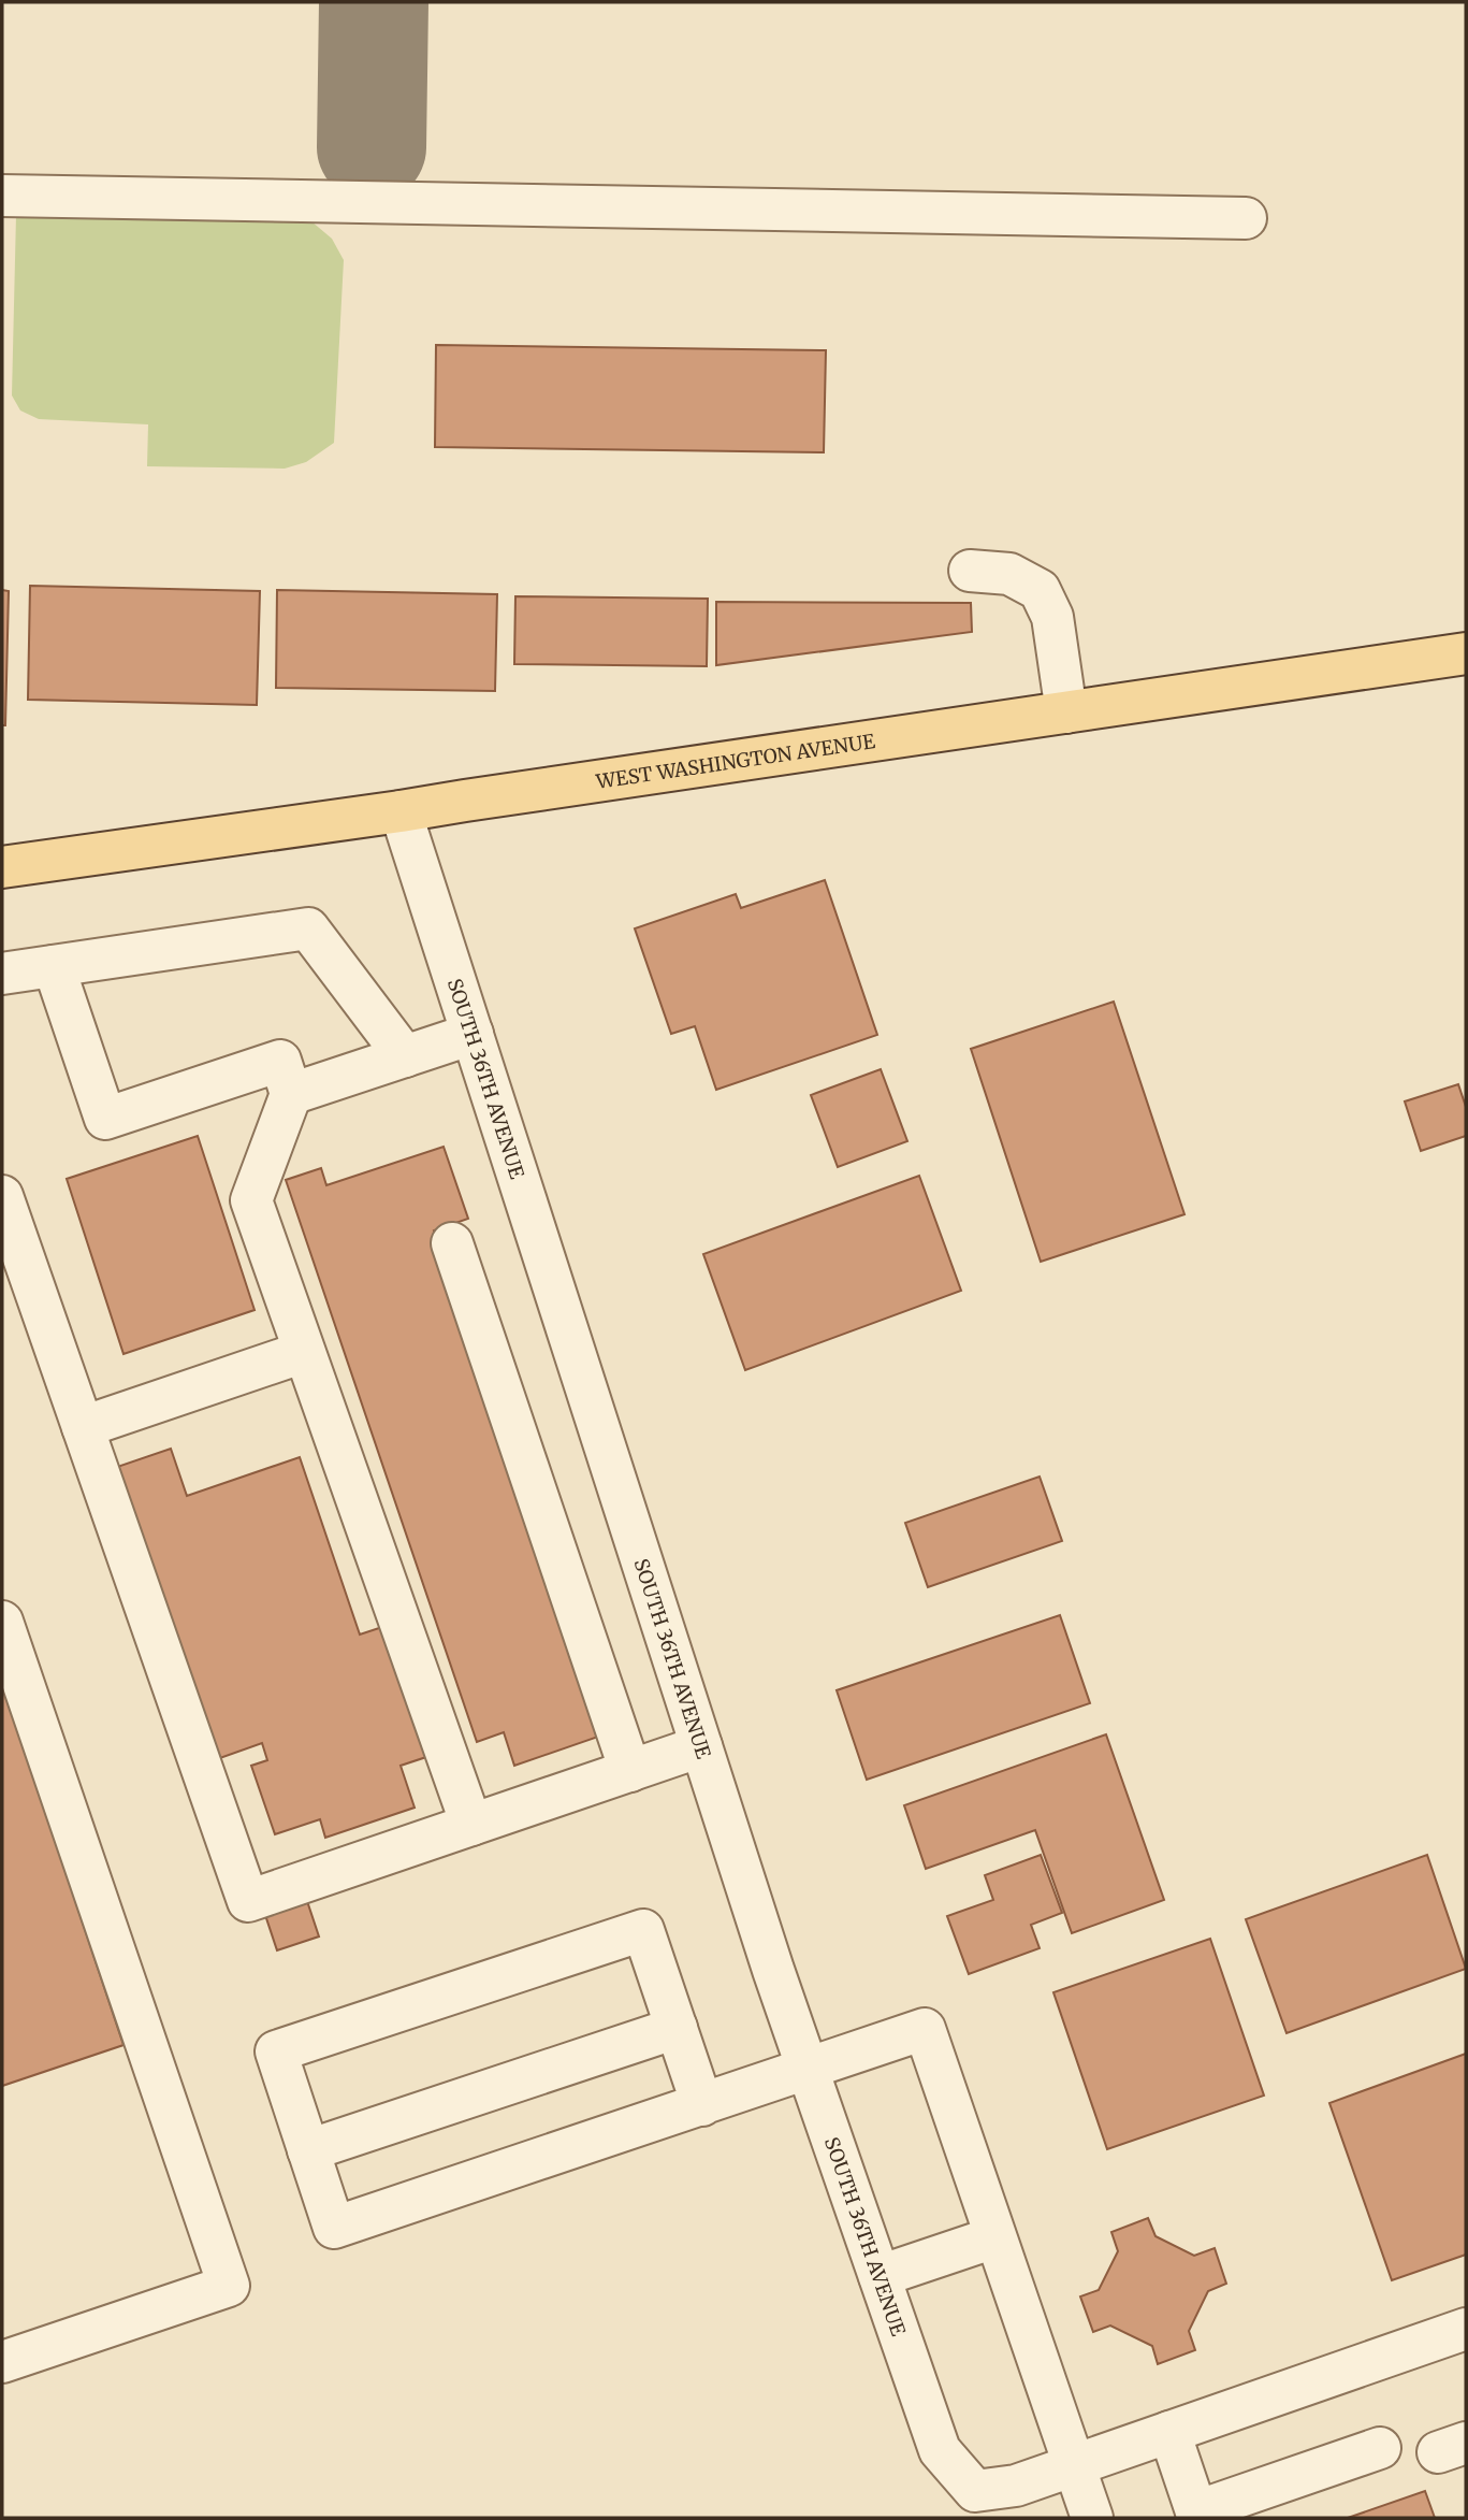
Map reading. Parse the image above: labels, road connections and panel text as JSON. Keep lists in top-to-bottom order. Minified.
{"streets":{"main road":["WEST WASHINGTON AVENUE"],"street":["SOUTH 36TH AVENUE"]},"crossings":[["WEST WASHINGTON AVENUE","SOUTH 36TH AVENUE"]]}
